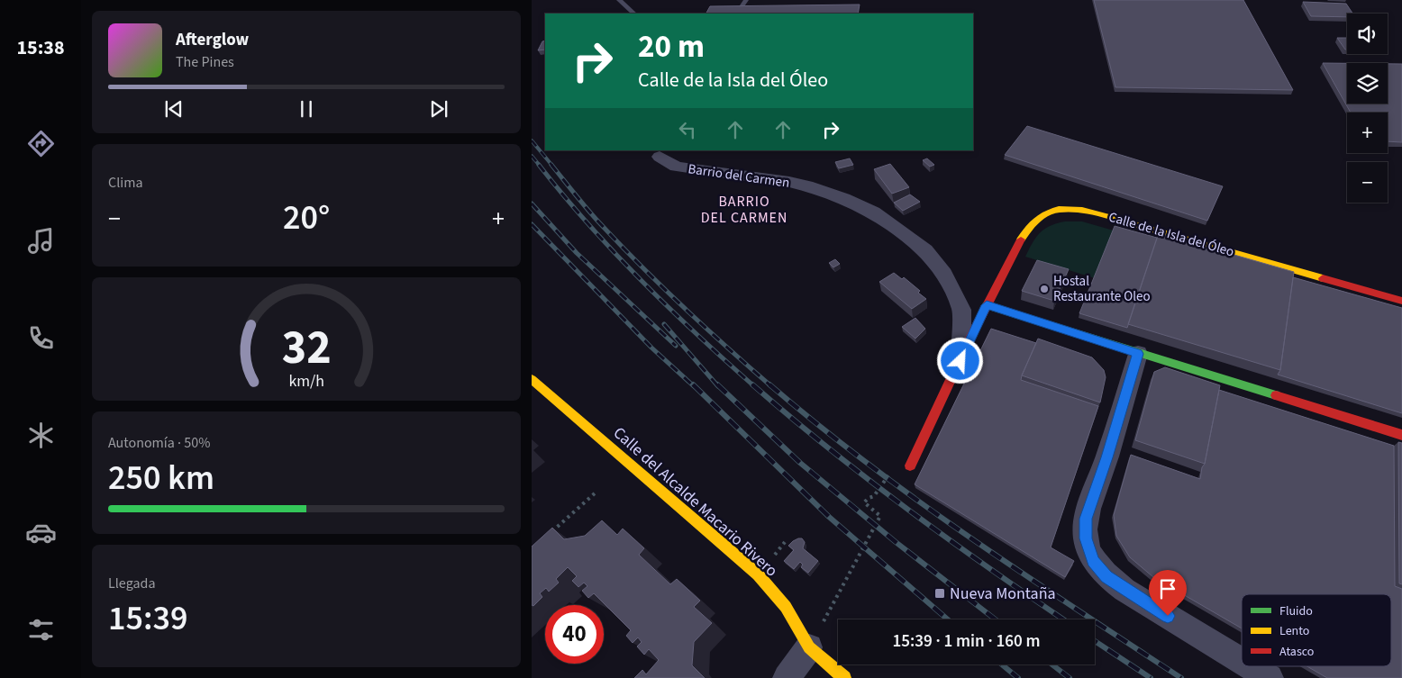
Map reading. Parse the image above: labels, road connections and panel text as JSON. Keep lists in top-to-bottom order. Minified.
{"streets":{"street":["Barrio del Carmen","Calle de la Isla del Óleo","Calle del Alcalde Macario Rivero"]},"crossings":[["Barrio del Carmen","Calle de la Isla del Óleo"]],"districts":["BARRIO DEL CARMEN"],"places":{"other":["Hostal Restaurante Oleo"],"transit":["Nueva Montaña"]},"legend":["Fluido","Lento","Atasco"],"page":{"tabs":"15:38","map_buttons":["+","−"],"turn":["20 m","Calle de la Isla del Óleo"],"song":["Afterglow","The Pines"],"tile":["Clima",["Autonomía · 50%","250 km"],["Llegada","15:39"]],"heat":["−","20°","+"],"limit":"40","trip":"15:39 · 1 min · 160 m","gauge":["32","km/h"]}}
